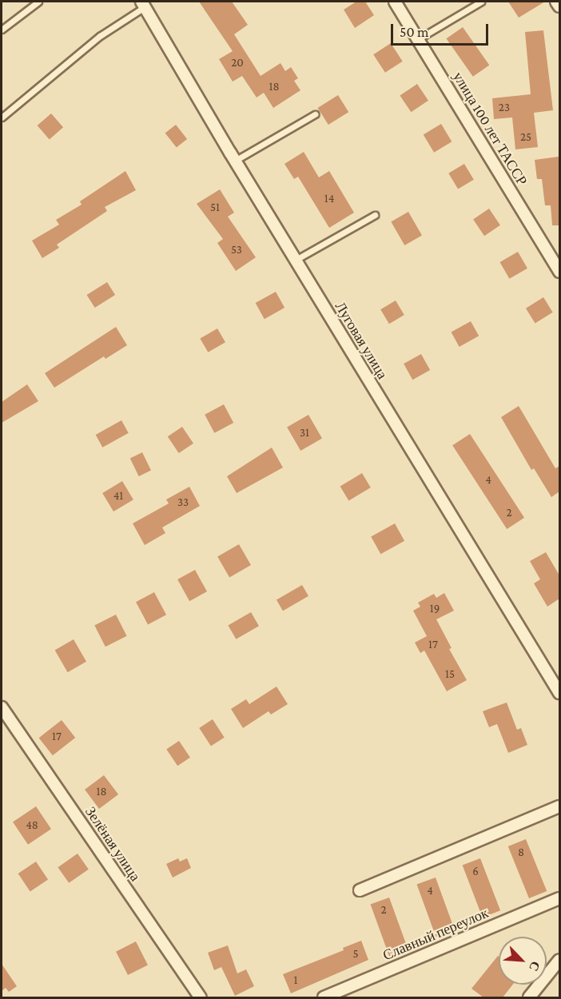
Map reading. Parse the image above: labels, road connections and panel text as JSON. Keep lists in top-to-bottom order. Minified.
{"streets":{"street":["улица 100 лет ТАССР","Луговая улица","Зелёная улица","Славный переулок"]},"house_numbers":["20","18","23","25","14","51","53","31","4","41","33","2","19","17","15","17","18","48","8","6","4","2","5","1"],"scale_bar":"50 m","north":"bottom right"}
